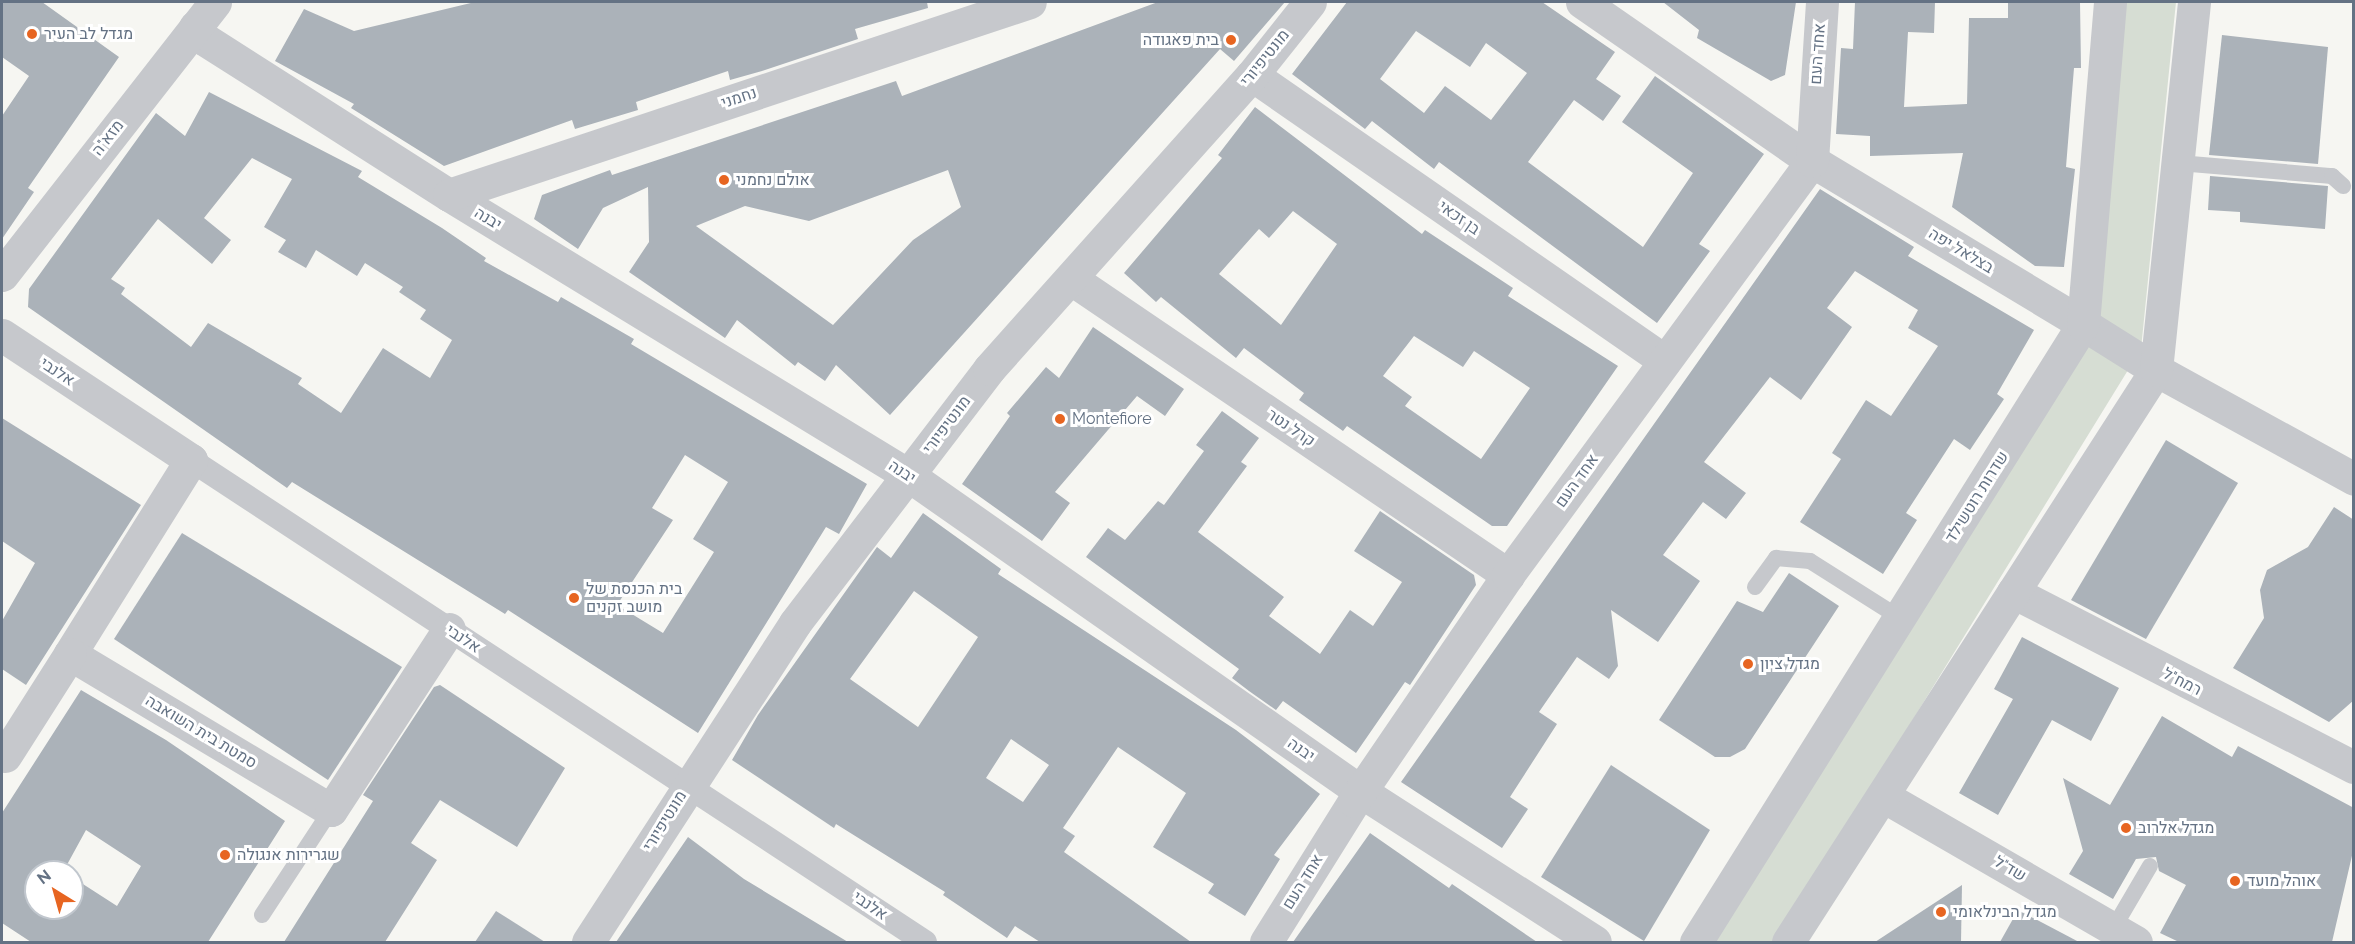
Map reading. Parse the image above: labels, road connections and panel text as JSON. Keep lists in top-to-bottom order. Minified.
{"streets":{"street":["אחד העם","מונטיפיורי","נחמני","מזא\"ה","בן זכאי","יבנה","בצלאל יפה","אלנבי","קרל נטר","שדרות רוטשילד","רמח\"ל","סמטת בית השואבה","שד\"ל"]},"crossings":[["אחד העם","בן זכאי"],["אחד העם","יבנה"],["אחד העם","בצלאל יפה"],["אחד העם","קרל נטר"],["מונטיפיורי","בן זכאי"],["מונטיפיורי","יבנה"],["מונטיפיורי","אלנבי"],["מונטיפיורי","קרל נטר"],["נחמני","יבנה"],["מזא\"ה","יבנה"],["בצלאל יפה","שדרות רוטשילד"]],"places":["מגדל לב העיר","בית פאגודה","אולם נחמני","Montefiore","בית הכנסת של מושב זקנים","מגדל ציון","מגדל אלרוב","שגרירות אנגולה","אוהל מועד","מגדל הבינלאומי"],"north":"top left"}
